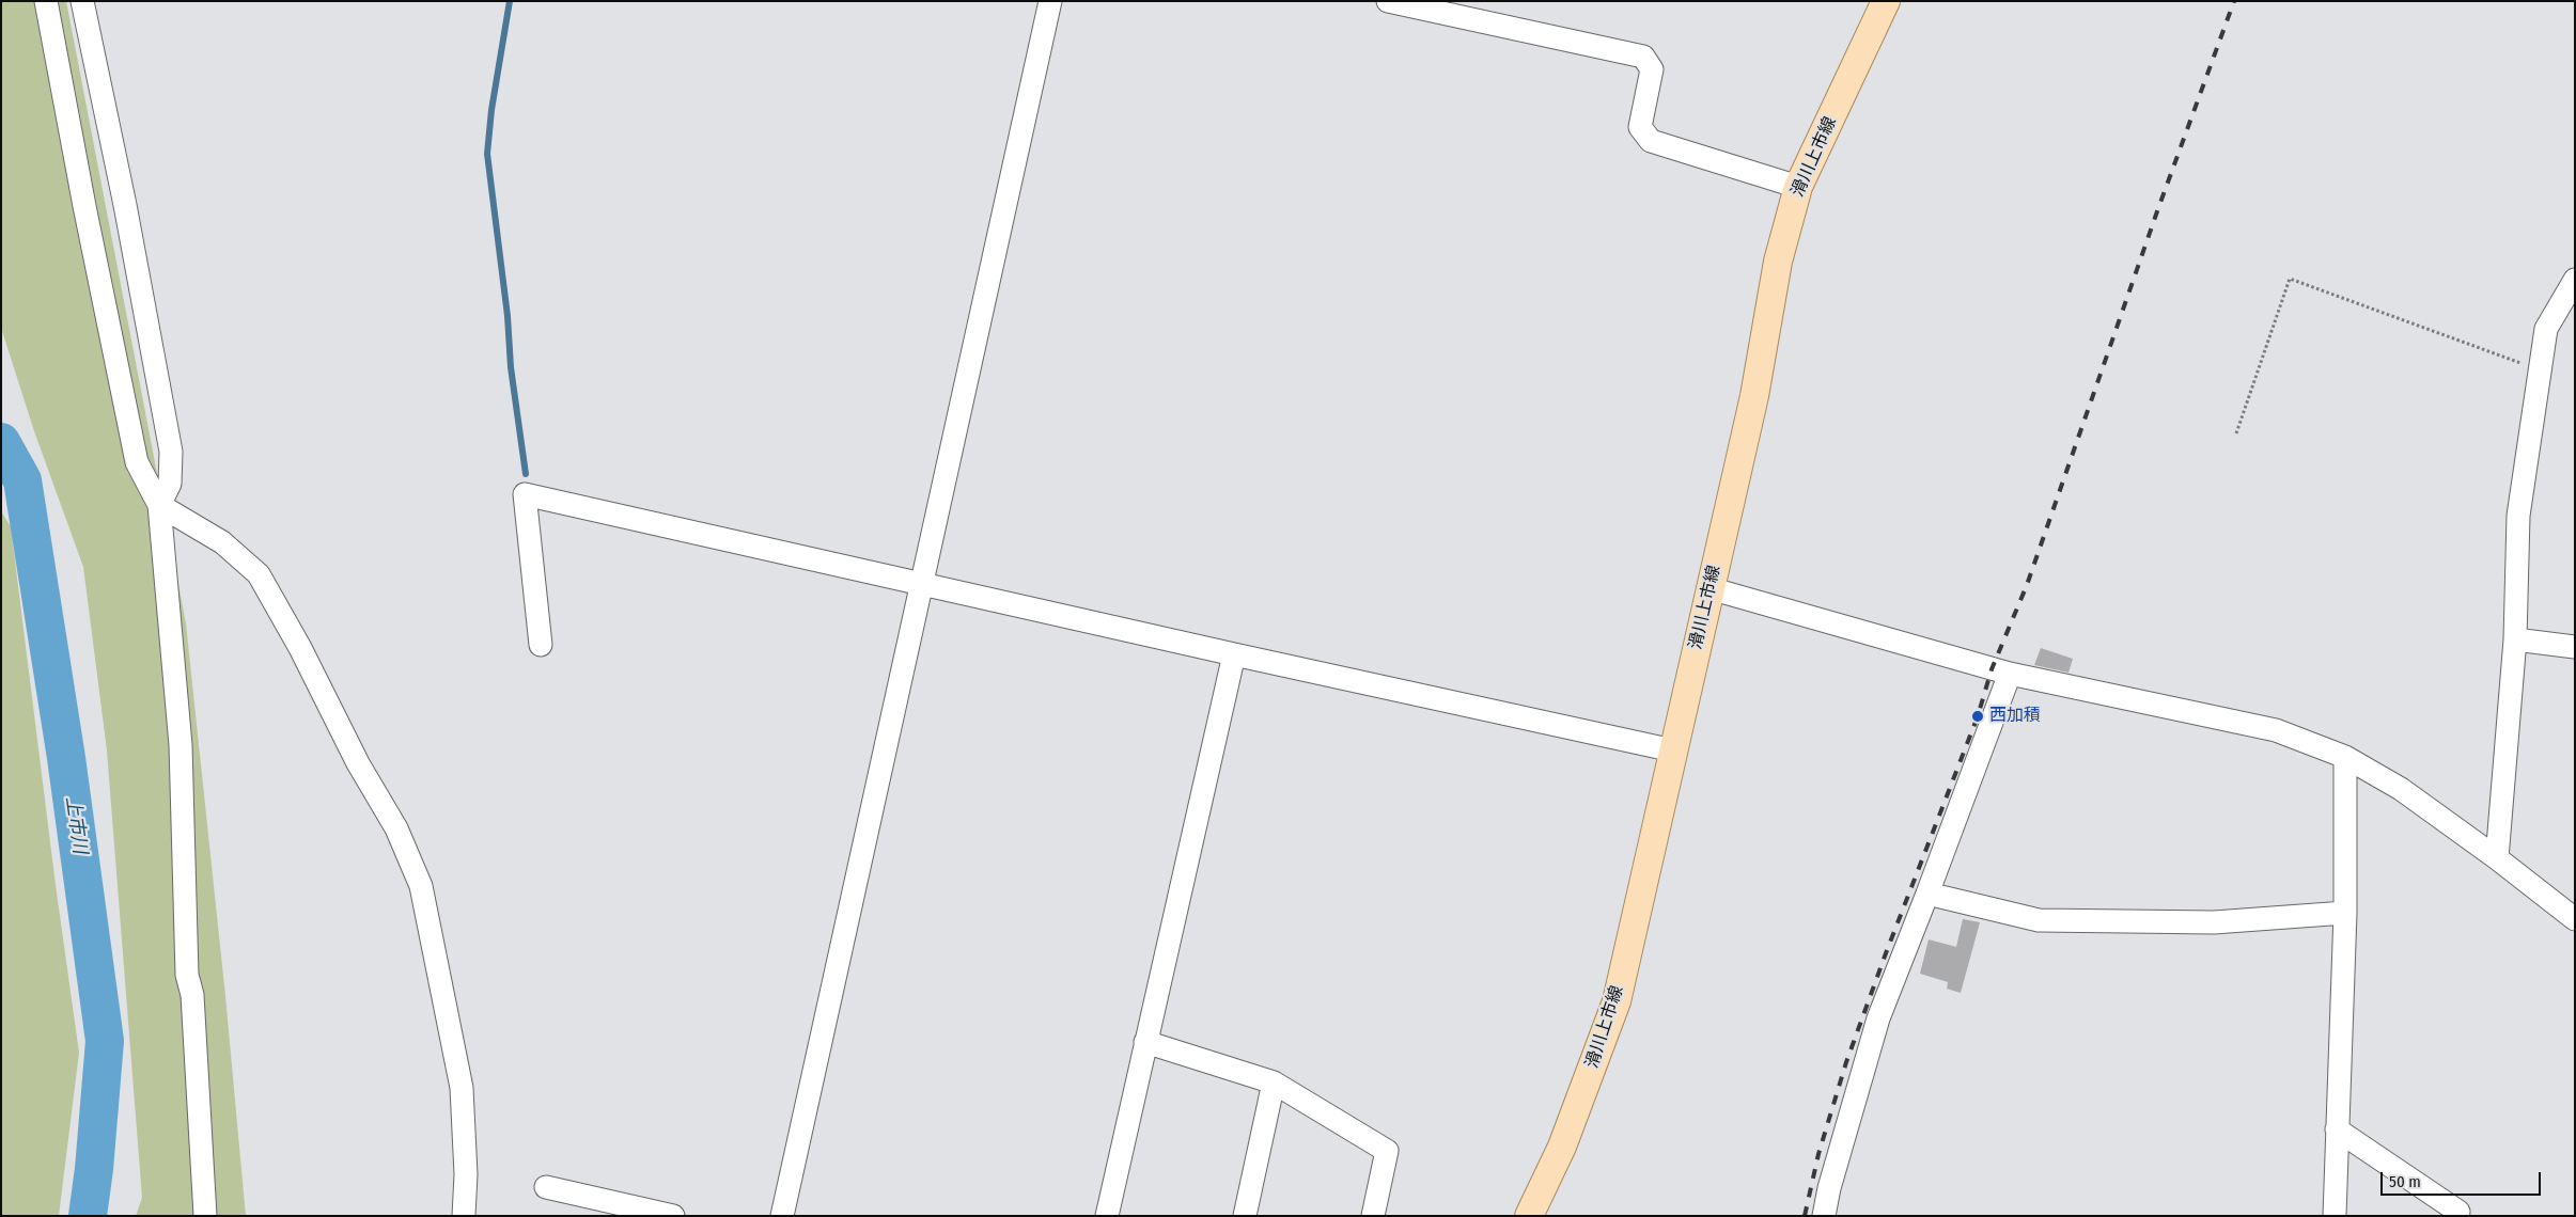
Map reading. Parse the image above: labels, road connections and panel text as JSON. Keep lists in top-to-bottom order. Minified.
{"streets":{"main road":["滑川上市線"]},"water":["上市川"],"places":["西加積"],"scale_bar":"50 m"}
